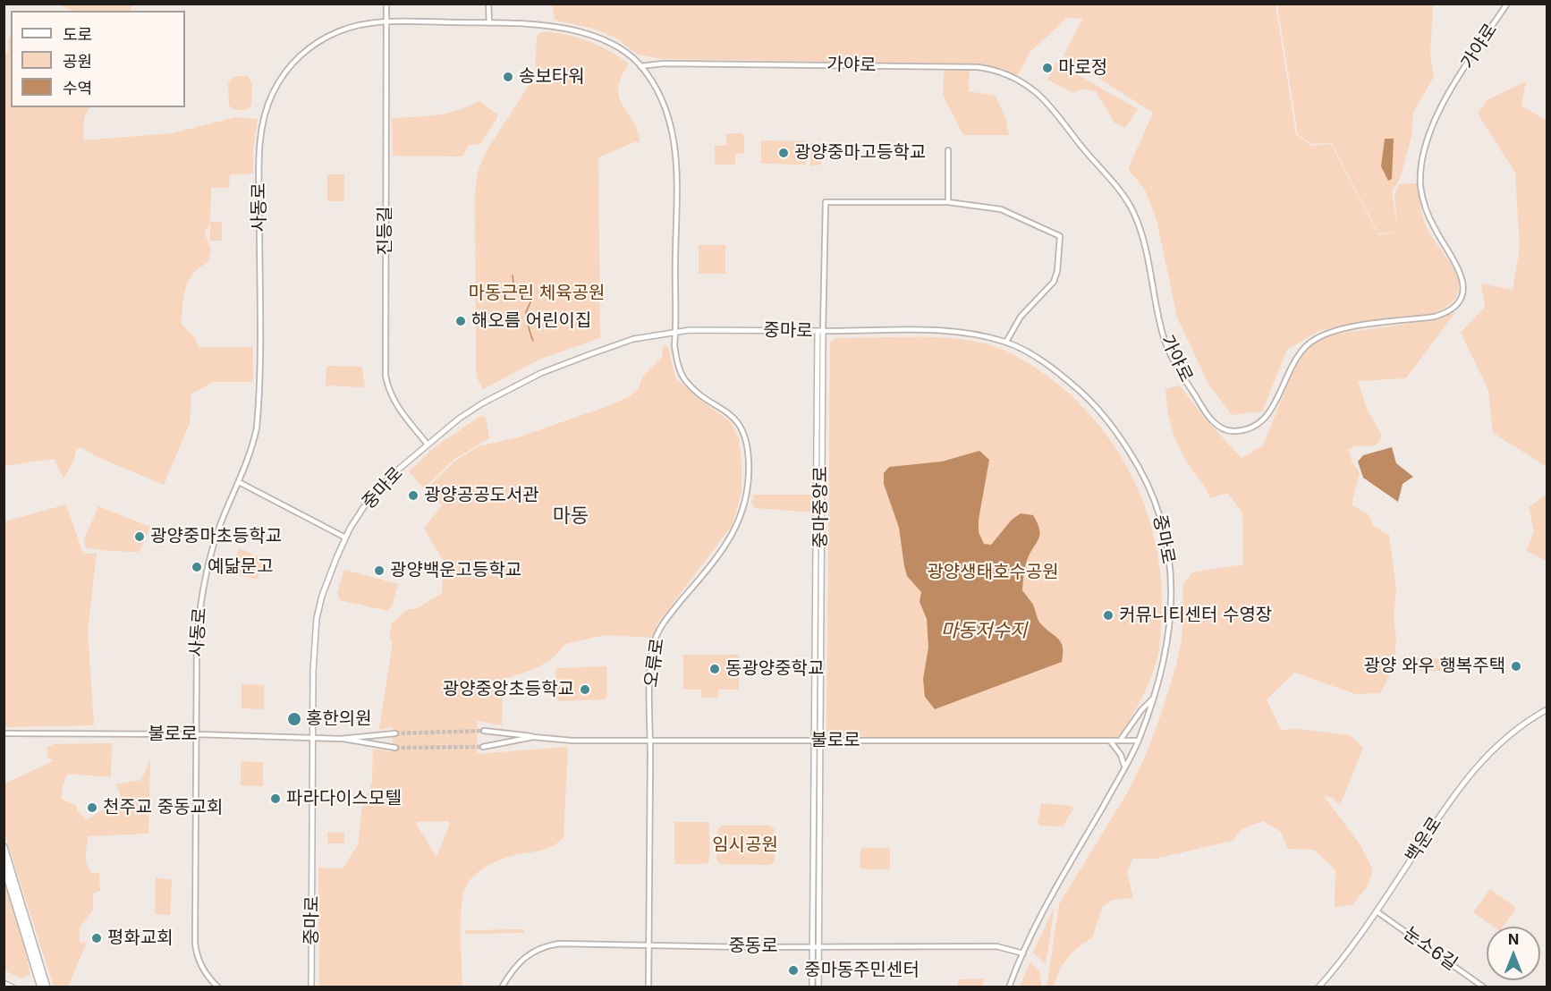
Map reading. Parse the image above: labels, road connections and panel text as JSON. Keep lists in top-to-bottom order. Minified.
{"streets":{"main road":["중마로","중마중앙로","백운로"],"street":["가야로","사동로","진등길","오류로","불로로","중동로","눈소6길"]},"crossings":[["가야로","사동로"],["사동로","진등길"],["사동로","중마로"],["사동로","오류로"],["사동로","불로로"],["진등길","중마로"],["중마로","중마중앙로"],["중마로","오류로"],["중마로","불로로"],["중마로","중동로"],["중마중앙로","불로로"],["중마중앙로","중동로"],["오류로","불로로"],["오류로","중동로"],["백운로","눈소6길"]],"districts":["마동"],"water":["마동저수지"],"parks":["마동근린 체육공원","광양생태호수공원","임시공원"],"places":["마로정","송보타워","광양중마고등학교","해오름 어린이집","광양공공도서관","광양중마초등학교","예닮문고","광양백운고등학교","커뮤니티센터 수영장","광양 와우 행복주택","동광양중학교","광양중앙초등학교","홍한의원","파라다이스모텔","천주교 중동교회","평화교회","중마동주민센터"],"legend":["도로","공원","수역"],"north":"top"}
